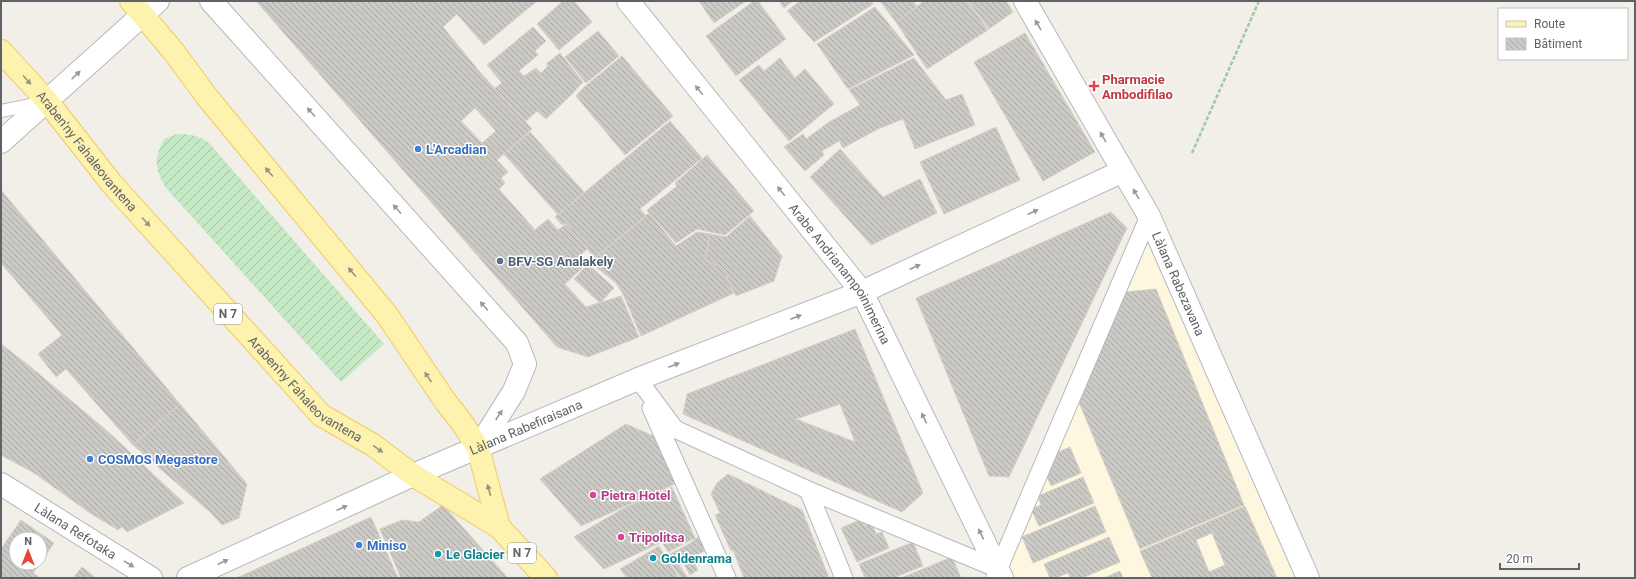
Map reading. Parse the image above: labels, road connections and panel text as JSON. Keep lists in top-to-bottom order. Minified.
{"streets":{"main road":["Araben'ny Fahaleovantena","N 7"],"street":["Arabe Andrianampoinimerina","Làlana Rabezavana","Làlana Rabefiraisana","Làlana Refotaka"]},"crossings":[["Araben'ny Fahaleovantena","Làlana Rabefiraisana"],["Arabe Andrianampoinimerina","Làlana Rabefiraisana"],["Làlana Rabezavana","Làlana Rabefiraisana"]],"one_way":["Arabe Andrianampoinimerina","Làlana Rabezavana","Làlana Rabefiraisana","Làlana Refotaka"],"places":{"health":["Pharmacie Ambodifilao"],"other":["L'Arcadian","BFV-SG Analakely","COSMOS Megastore","Pietra Hotel","Tripolitsa","Miniso","Le Glacier","Goldenrama"]},"legend":["Route","Bâtiment"],"scale_bar":"20 m","north":"top"}
